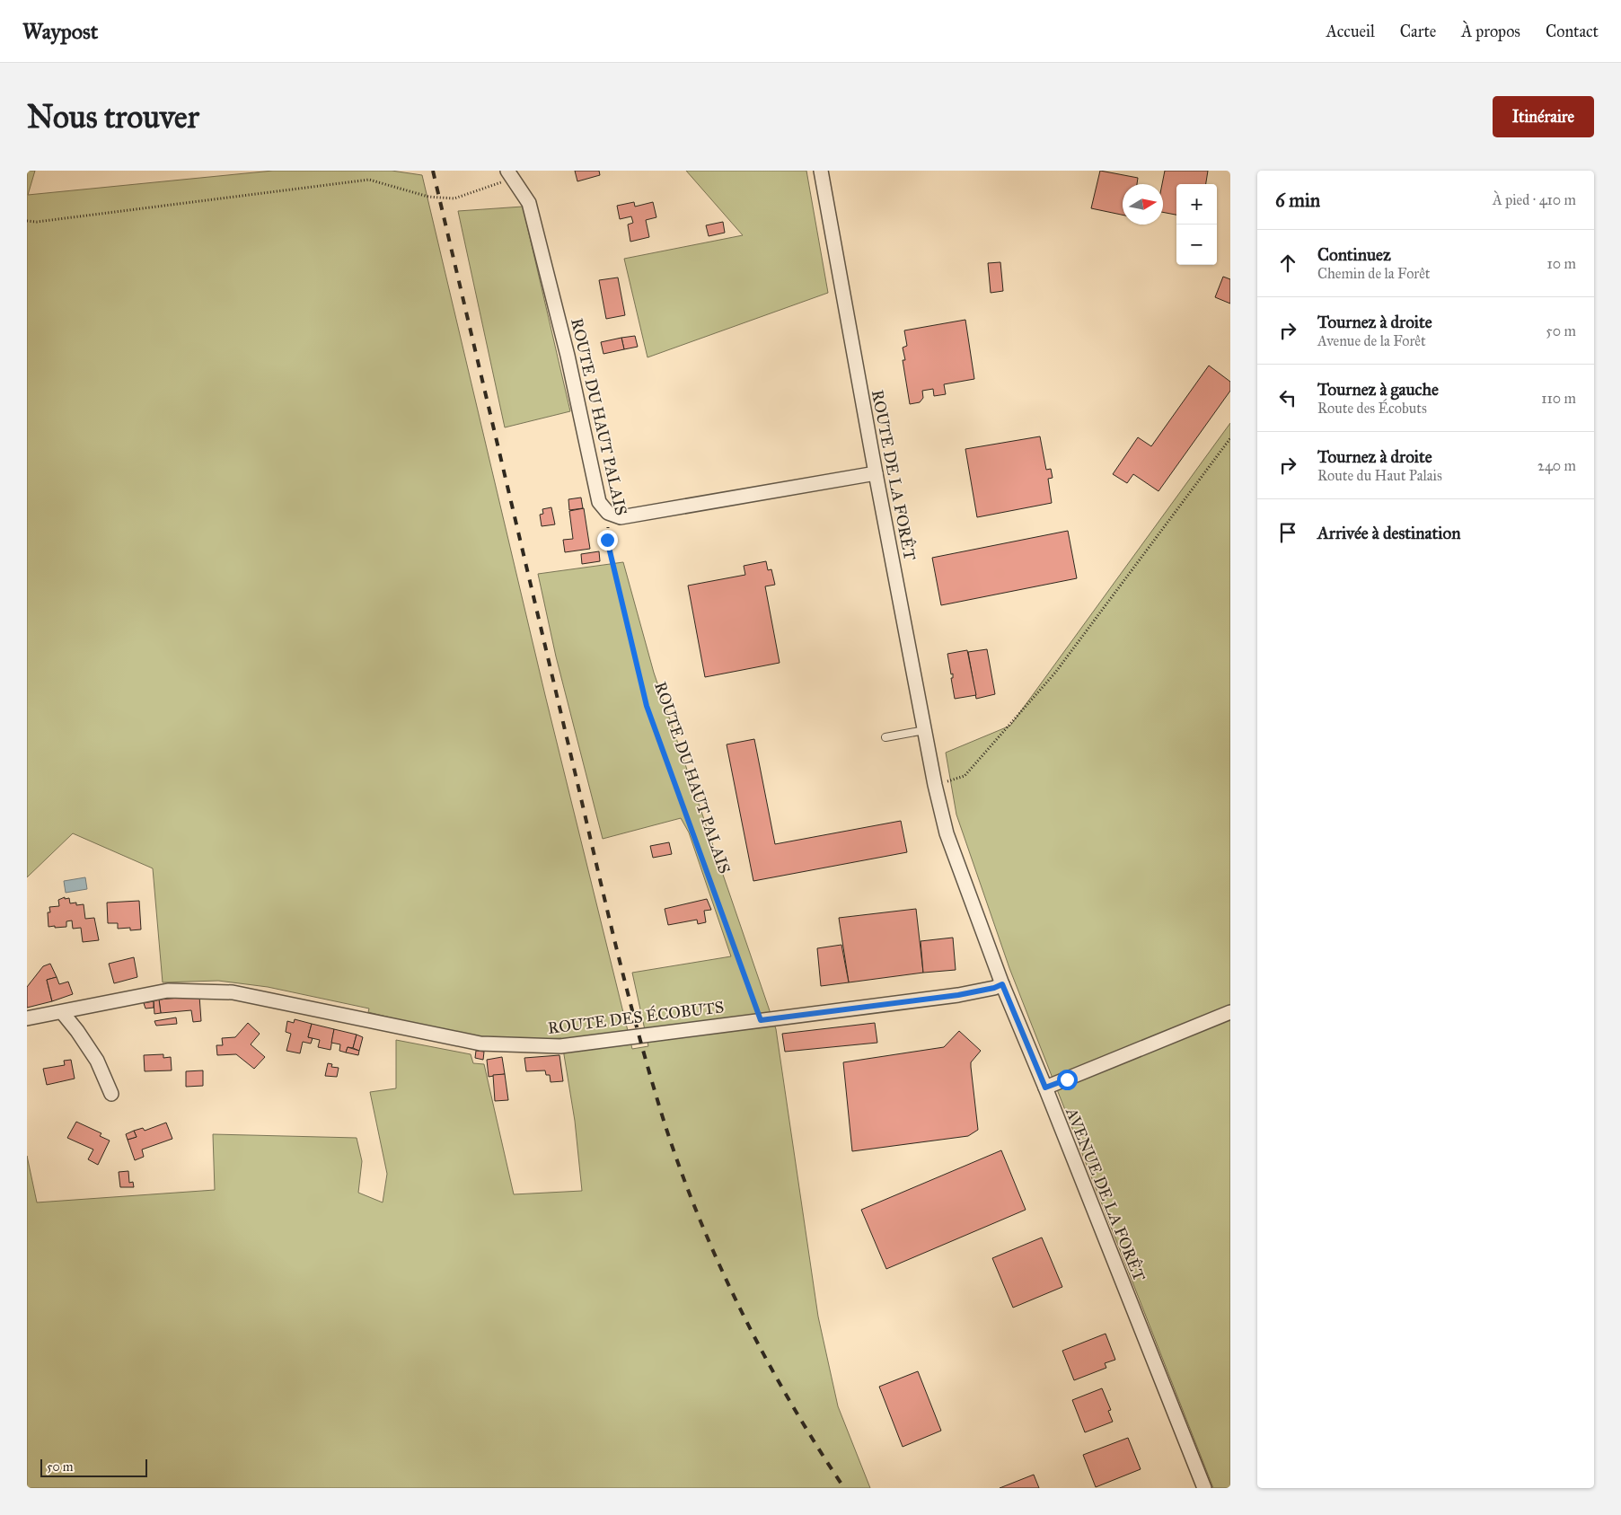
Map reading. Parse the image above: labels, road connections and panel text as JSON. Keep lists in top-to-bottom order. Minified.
{"streets":{"street":["ROUTE DU HAUT PALAIS","ROUTE DE LA FORÊT","ROUTE DES ÉCOBUTS","AVENUE DE LA FORÊT"]},"crossings":[["ROUTE DU HAUT PALAIS","ROUTE DES ÉCOBUTS"],["ROUTE DE LA FORÊT","AVENUE DE LA FORÊT"],["ROUTE DES ÉCOBUTS","AVENUE DE LA FORÊT"]],"scale_bar":"50 m","north":"right","page":{"header":"Waypost","nav":["Accueil","Carte","À propos","Contact"],"buttons":"Itinéraire","title":"Nous trouver","heading":["6 min","À pied · 410 m"],"map_buttons":["+","−"],"list":[["Continuez","Chemin de la Forêt","10 m"],["Tournez à droite","Avenue de la Forêt","50 m"],["Tournez à gauche","Route des Écobuts","110 m"],["Tournez à droite","Route du Haut Palais","240 m"],"Arrivée à destination"],"scale":"50 m"}}
